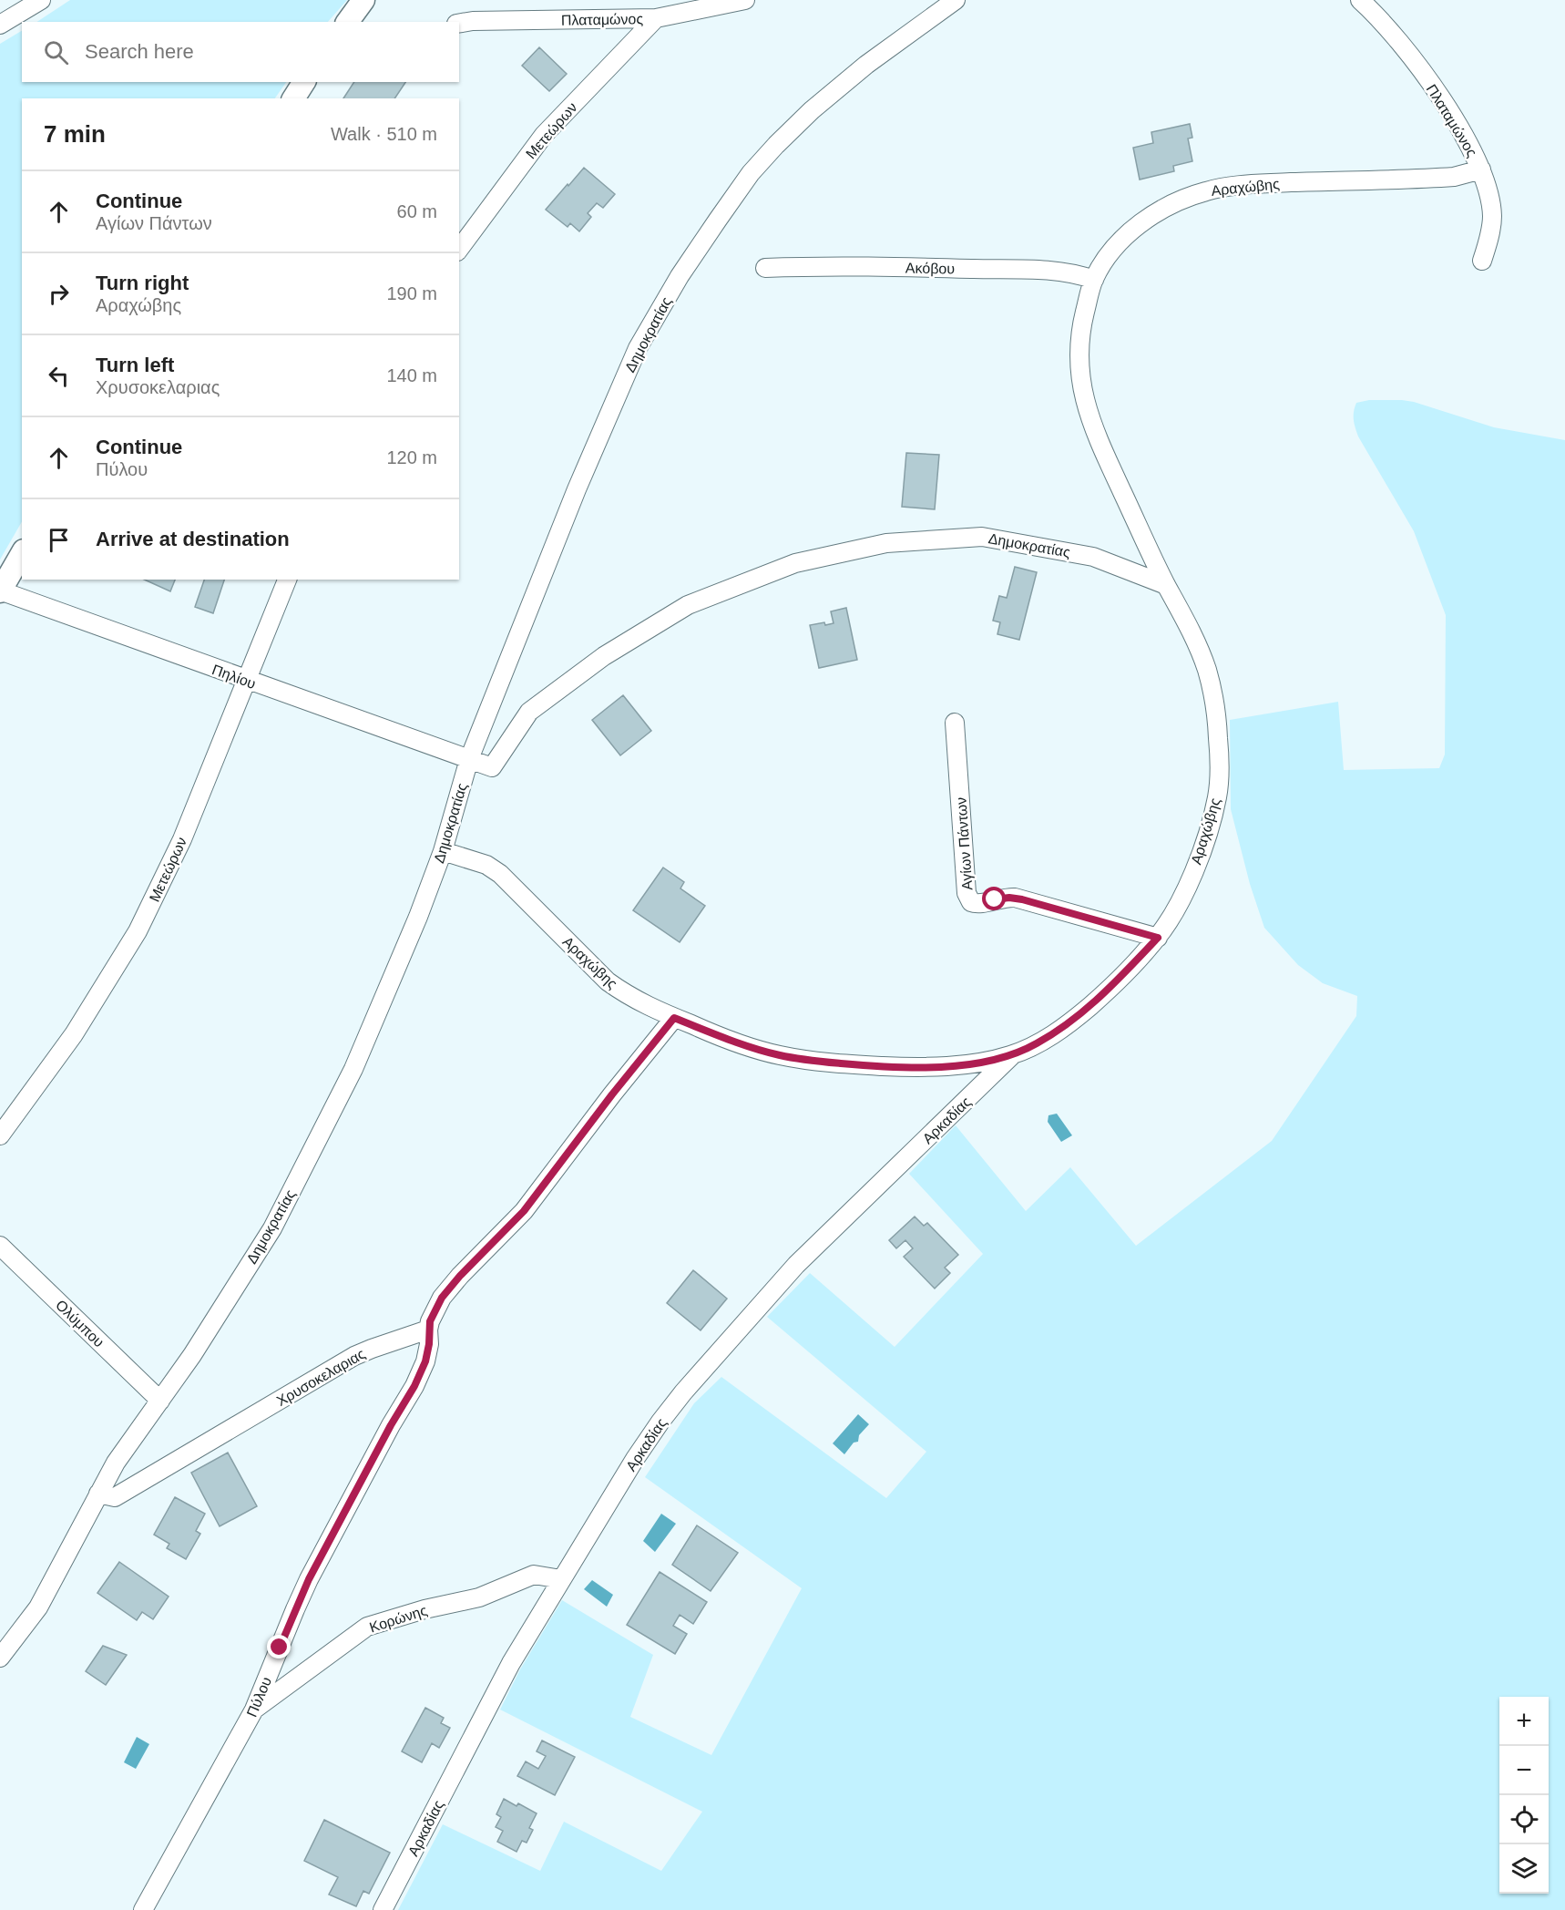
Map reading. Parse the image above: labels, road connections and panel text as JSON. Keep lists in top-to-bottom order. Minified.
{"streets":{"street":["Πλαταμώνος","Μετεώρων","Αραχώβης","Ακόβου","Δημοκρατίας","Πηλίου","Αγίων Πάντων","Αρκαδίας","Ολύμπου","Χρυσοκελαριας","Κορώνης","Πύλου"]},"crossings":[["Πλαταμώνος","Μετεώρων"],["Πλαταμώνος","Αραχώβης"],["Μετεώρων","Πηλίου"],["Αραχώβης","Ακόβου"],["Αραχώβης","Δημοκρατίας"],["Αραχώβης","Αγίων Πάντων"],["Αραχώβης","Αρκαδίας"],["Δημοκρατίας","Πηλίου"],["Δημοκρατίας","Ολύμπου"],["Δημοκρατίας","Χρυσοκελαριας"],["Αρκαδίας","Κορώνης"],["Χρυσοκελαριας","Πύλου"],["Κορώνης","Πύλου"]],"page":{"search":"Search here","heading":["7 min","Walk · 510 m"],"list":[["Continue","Αγίων Πάντων","60 m"],["Turn right","Αραχώβης","190 m"],["Turn left","Χρυσοκελαριας","140 m"],["Continue","Πύλου","120 m"],"Arrive at destination"],"map_buttons":["+","−"]}}
